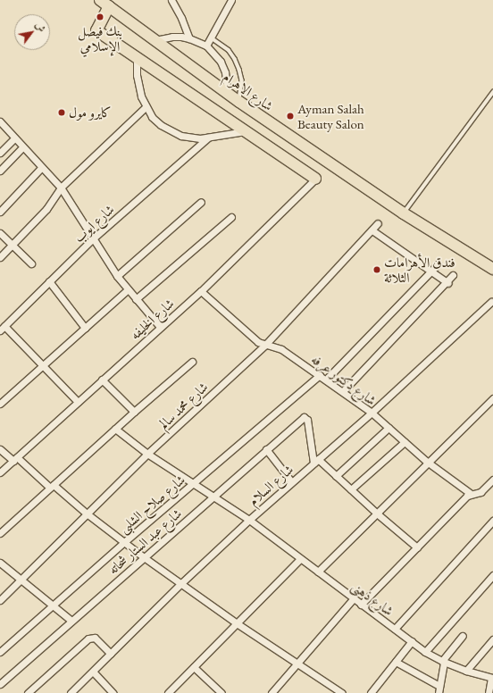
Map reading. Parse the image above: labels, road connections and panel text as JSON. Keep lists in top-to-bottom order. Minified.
{"streets":{"main road":["شارع الاهرام"],"street":["شارع ايوب","شارع الخليفه","شارع دكتور عرفه","شارع محمد سالم","شارع السلام","شارع صلاح الشلبى","شارع عبد الستار شحاته","شارع ذهنى"]},"crossings":[["شارع الخليفه","شارع دكتور عرفه"],["شارع دكتور عرفه","شارع محمد سالم"],["شارع دكتور عرفه","شارع السلام"],["شارع دكتور عرفه","شارع صلاح الشلبى"],["شارع محمد سالم","شارع ذهنى"],["شارع السلام","شارع عبد الستار شحاته"],["شارع السلام","شارع ذهنى"],["شارع صلاح الشلبى","شارع ذهنى"],["شارع عبد الستار شحاته","شارع ذهنى"]],"places":["بنك فيصل الإسلامي","كايرو مول","Ayman Salah Beauty Salon","فندق الأهرامات الثلاثة"],"north":"top right"}
